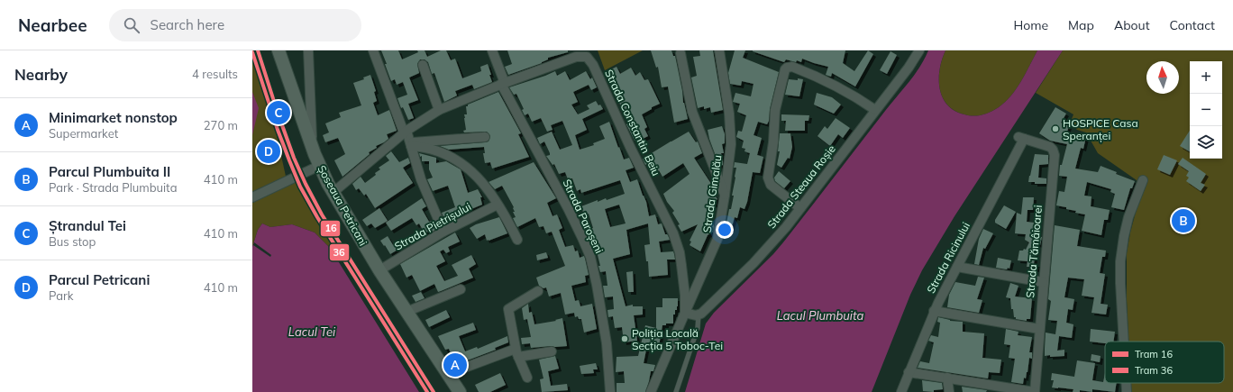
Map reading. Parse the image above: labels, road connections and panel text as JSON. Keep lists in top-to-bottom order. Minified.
{"streets":{"main road":["Șoseaua Petricani"],"street":["Strada Constantin Beiu","Strada Steaua Roșie","Strada Gimalău","Strada Paroșeni","Strada Pietrișului","Strada Tămâioarei","Strada Ricinului"]},"crossings":[["Strada Constantin Beiu","Strada Gimalău"],["Strada Constantin Beiu","Șoseaua Petricani"],["Strada Constantin Beiu","Strada Paroșeni"],["Șoseaua Petricani","Strada Pietrișului"],["Strada Tămâioarei","Strada Ricinului"]],"water":["Lacul Plumbuita","Lacul Tei"],"places":["HOSPICE Casa Speranței","Poliția Locală Secția 5 Toboc-Tei"],"lines":["tram line 16","tram line 36"],"legend":["Tram 16","Tram 36"],"north":"top","page":{"header":"Nearbee","search":"Search here","nav":["Home","Map","About","Contact"],"heading":["Nearby","4 results"],"map_buttons":["+","−"],"list":[{"mark":"A","name":"Minimarket nonstop","note":"Supermarket","value":"270 m"},{"mark":"B","name":"Parcul Plumbuita II","note":"Park · Strada Plumbuita","value":"410 m"},{"mark":"C","name":"Ștrandul Tei","note":"Bus stop","value":"410 m"},{"mark":"D","name":"Parcul Petricani","note":"Park","value":"410 m"}],"pins":["C","D","B","A"]}}
